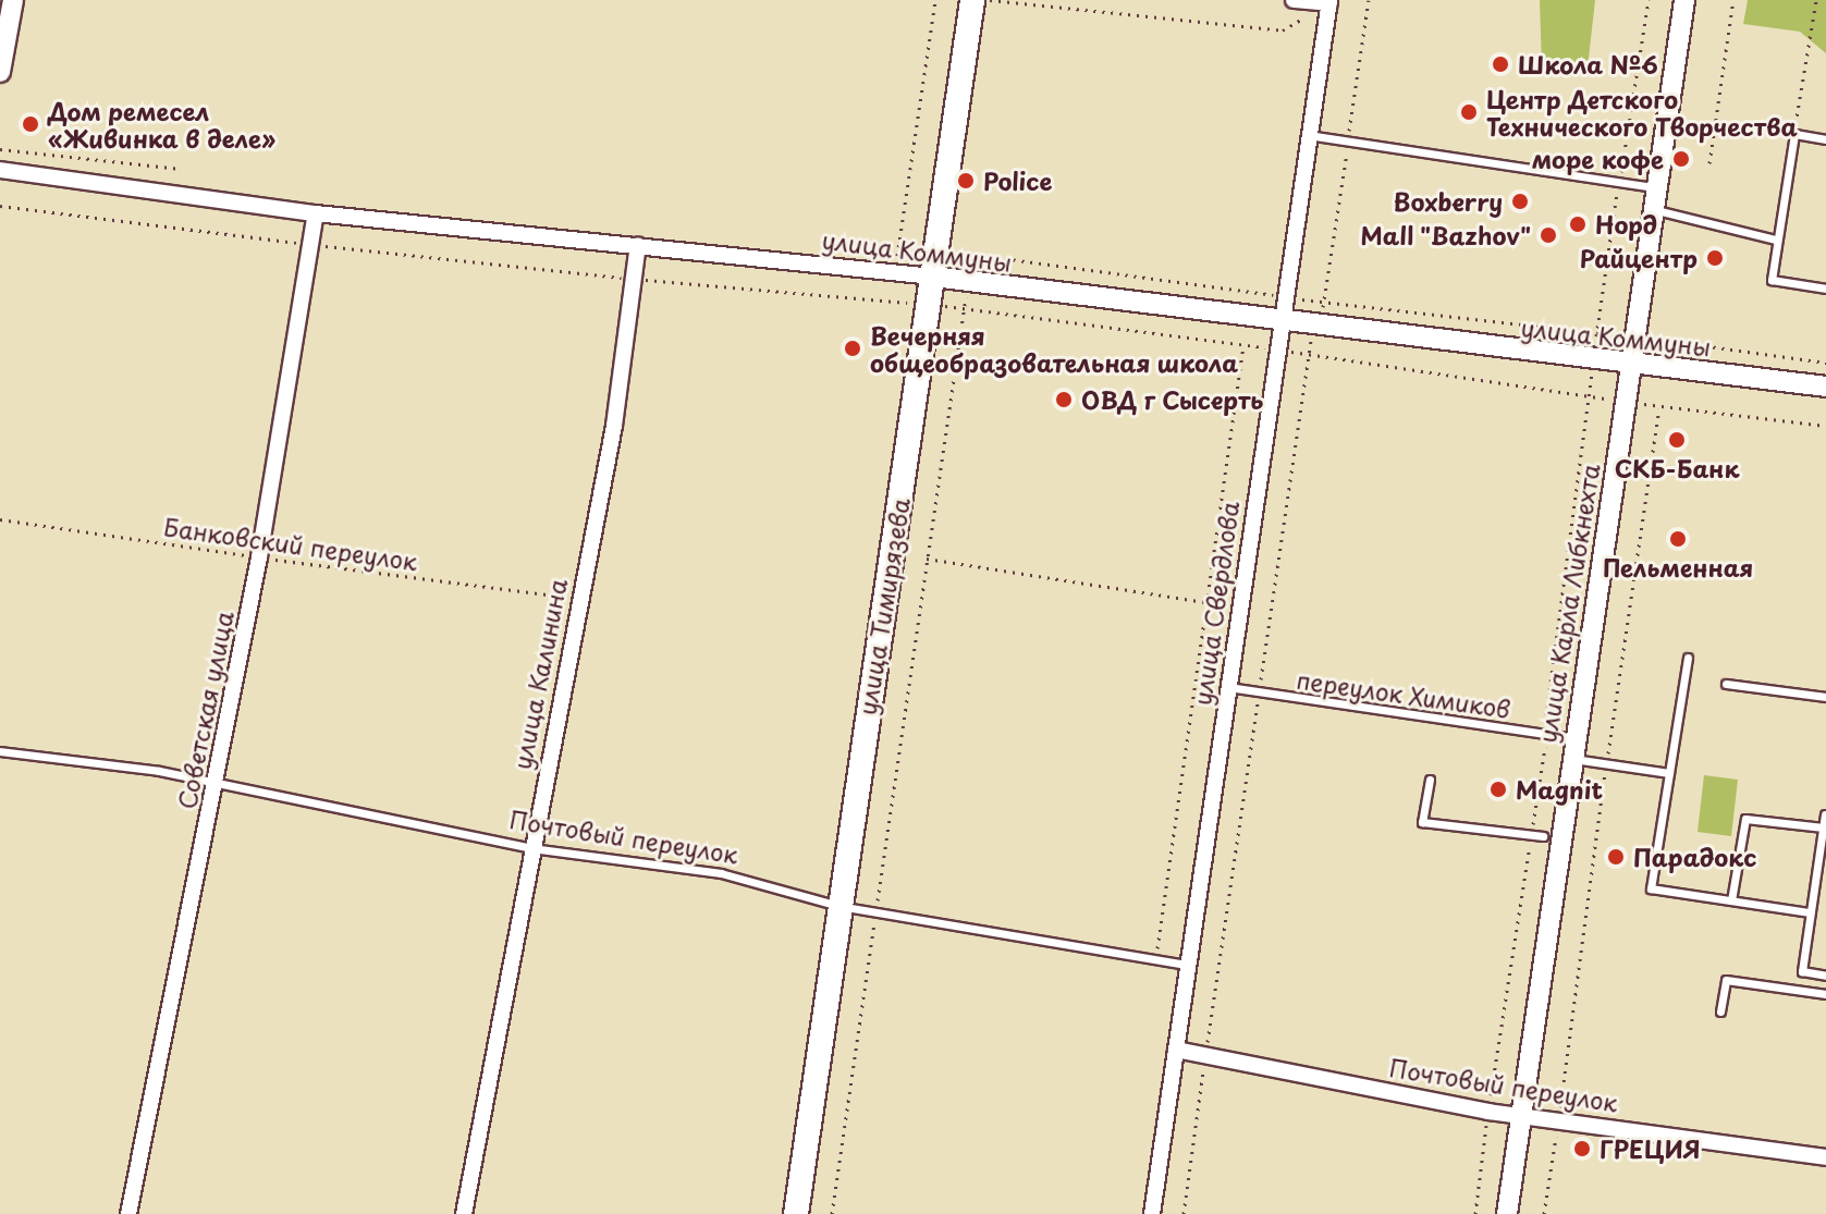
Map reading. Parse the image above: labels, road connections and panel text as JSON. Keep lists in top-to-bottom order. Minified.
{"streets":{"main road":["улица Тимирязева"],"street":["улица Коммуны","улица Свердлова","улица Карла Либкнехта","улица Калинина","Советская улица","Почтовый переулок"],"lane":["переулок Химиков"],"path":["Банковский переулок"]},"crossings":[["улица Коммуны","улица Свердлова"],["улица Коммуны","улица Карла Либкнехта"],["улица Коммуны","улица Тимирязева"],["улица Коммуны","улица Калинина"],["улица Коммуны","Советская улица"],["Банковский переулок","улица Калинина"],["Банковский переулок","Советская улица"],["улица Свердлова","переулок Химиков"],["улица Свердлова","Почтовый переулок"],["улица Карла Либкнехта","переулок Химиков"],["улица Карла Либкнехта","Почтовый переулок"],["улица Тимирязева","Почтовый переулок"],["улица Калинина","Почтовый переулок"],["Советская улица","Почтовый переулок"]],"places":["Школа №6","Центр Детского Технического Творчества","Дом ремесел «Живинка в деле»","море кофе","Police","Boxberry","Норд","Mall \"Bazhov\"","Райцентр","Вечерняя общеобразовательная школа","ОВД г Сысерть","СКБ-Банк","Пельменная","Magnit","Парадокс","ГРЕЦИЯ"]}
